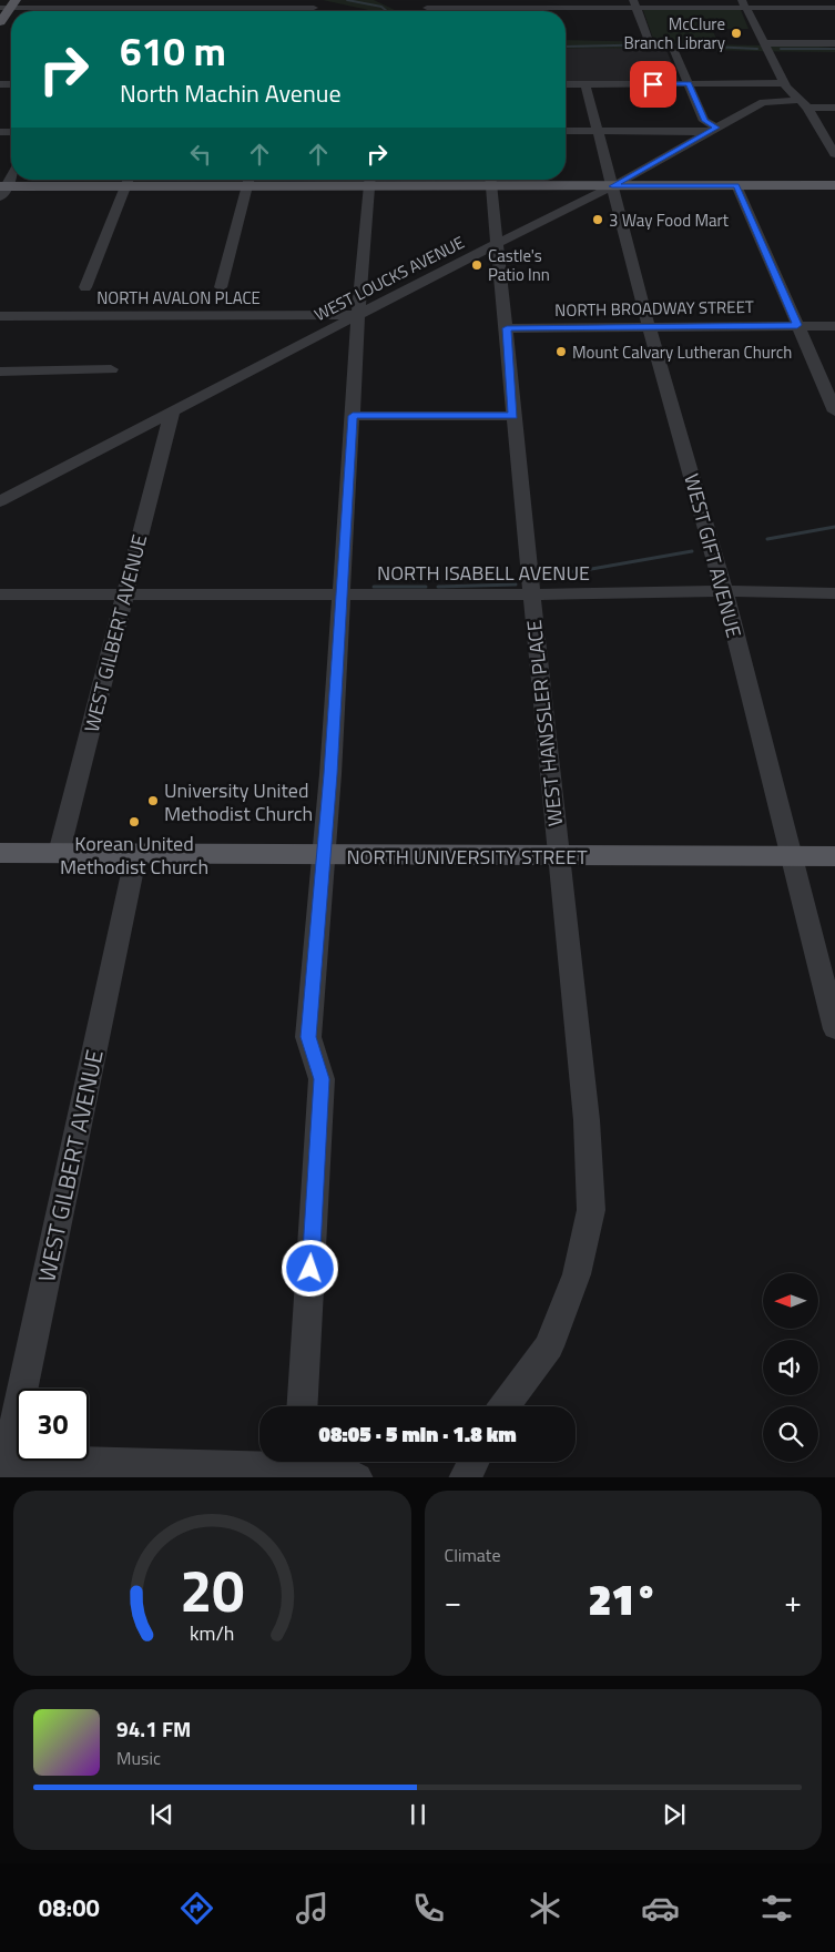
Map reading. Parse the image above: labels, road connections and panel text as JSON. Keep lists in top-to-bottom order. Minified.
{"streets":{"main road":["NORTH UNIVERSITY STREET"],"street":["WEST LOUCKS AVENUE","NORTH AVALON PLACE","NORTH BROADWAY STREET","WEST GIFT AVENUE","NORTH ISABELL AVENUE","WEST GILBERT AVENUE","WEST HANSSLER PLACE"]},"crossings":[["WEST LOUCKS AVENUE","NORTH AVALON PLACE"],["WEST LOUCKS AVENUE","WEST GIFT AVENUE"],["WEST LOUCKS AVENUE","WEST GILBERT AVENUE"],["WEST LOUCKS AVENUE","WEST HANSSLER PLACE"],["NORTH BROADWAY STREET","WEST GIFT AVENUE"],["NORTH BROADWAY STREET","WEST HANSSLER PLACE"],["WEST GIFT AVENUE","NORTH ISABELL AVENUE"],["WEST GIFT AVENUE","NORTH UNIVERSITY STREET"],["NORTH ISABELL AVENUE","WEST GILBERT AVENUE"],["NORTH ISABELL AVENUE","WEST HANSSLER PLACE"],["WEST GILBERT AVENUE","NORTH UNIVERSITY STREET"],["WEST HANSSLER PLACE","NORTH UNIVERSITY STREET"]],"places":["McClure Branch Library","3 Way Food Mart","Castle's Patio Inn","Mount Calvary Lutheran Church","University United Methodist Church","Korean United Methodist Church"],"north":"left","page":{"turn":["610 m","North Machin Avenue"],"limit":"30","trip":"08:05 · 5 min · 1.8 km","tile":"Climate","heat":["−","21°","+"],"song":["94.1 FM","Music"],"tabs":"08:00","gauge":["20","km/h"]}}
